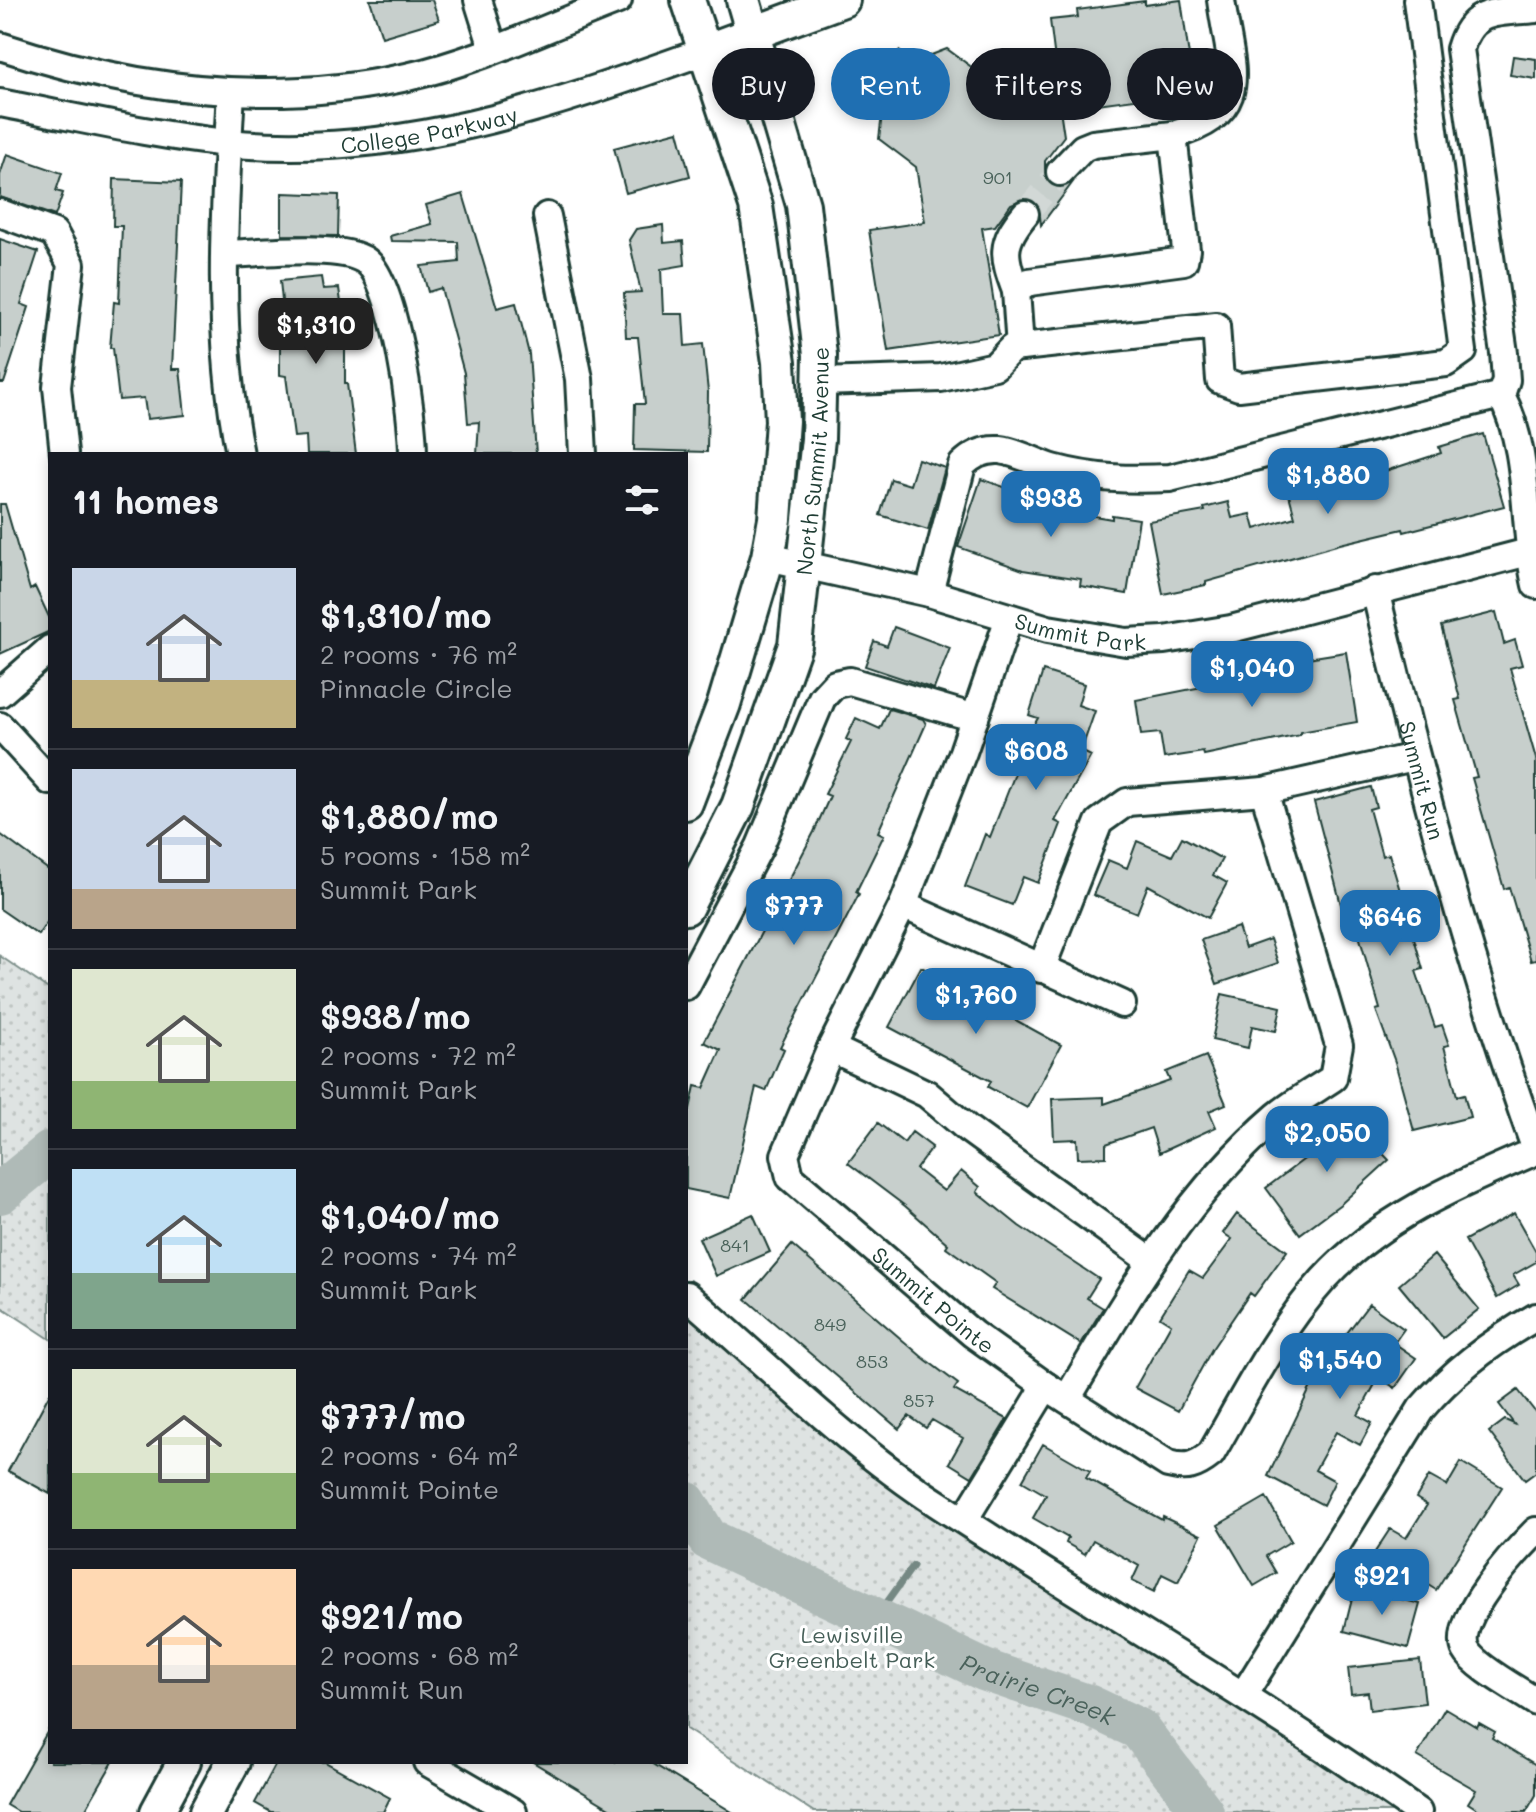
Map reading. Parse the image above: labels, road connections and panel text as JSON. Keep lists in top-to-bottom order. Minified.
{"streets":{"main road":["College Parkway","North Summit Avenue"],"street":["Summit Park","Summit Run","Summit Pointe"]},"crossings":[["College Parkway","North Summit Avenue"],["North Summit Avenue","Summit Park"],["Summit Park","Summit Run"],["Summit Park","Summit Pointe"],["Summit Run","Summit Pointe"]],"water":["Prairie Creek"],"parks":["Lewisville Greenbelt Park"],"house_numbers":["901","841","849","853","857"],"page":{"chip":["Buy","Rent","Filters","New"],"price":["$1,310","$1,880","$938","$1,040","$608","$777","$646","$1,760","$2,050","$1,540","$921"],"heading":"11 homes","list":[{"name":"$1,310/mo","note":"2 rooms · 76 m² · Pinnacle Circle"},{"name":"$1,880/mo","note":"5 rooms · 158 m² · Summit Park"},{"name":"$938/mo","note":"2 rooms · 72 m² · Summit Park"},{"name":"$1,040/mo","note":"2 rooms · 74 m² · Summit Park"},{"name":"$777/mo","note":"2 rooms · 64 m² · Summit Pointe"},{"name":"$921/mo","note":"2 rooms · 68 m² · Summit Run"}]}}
